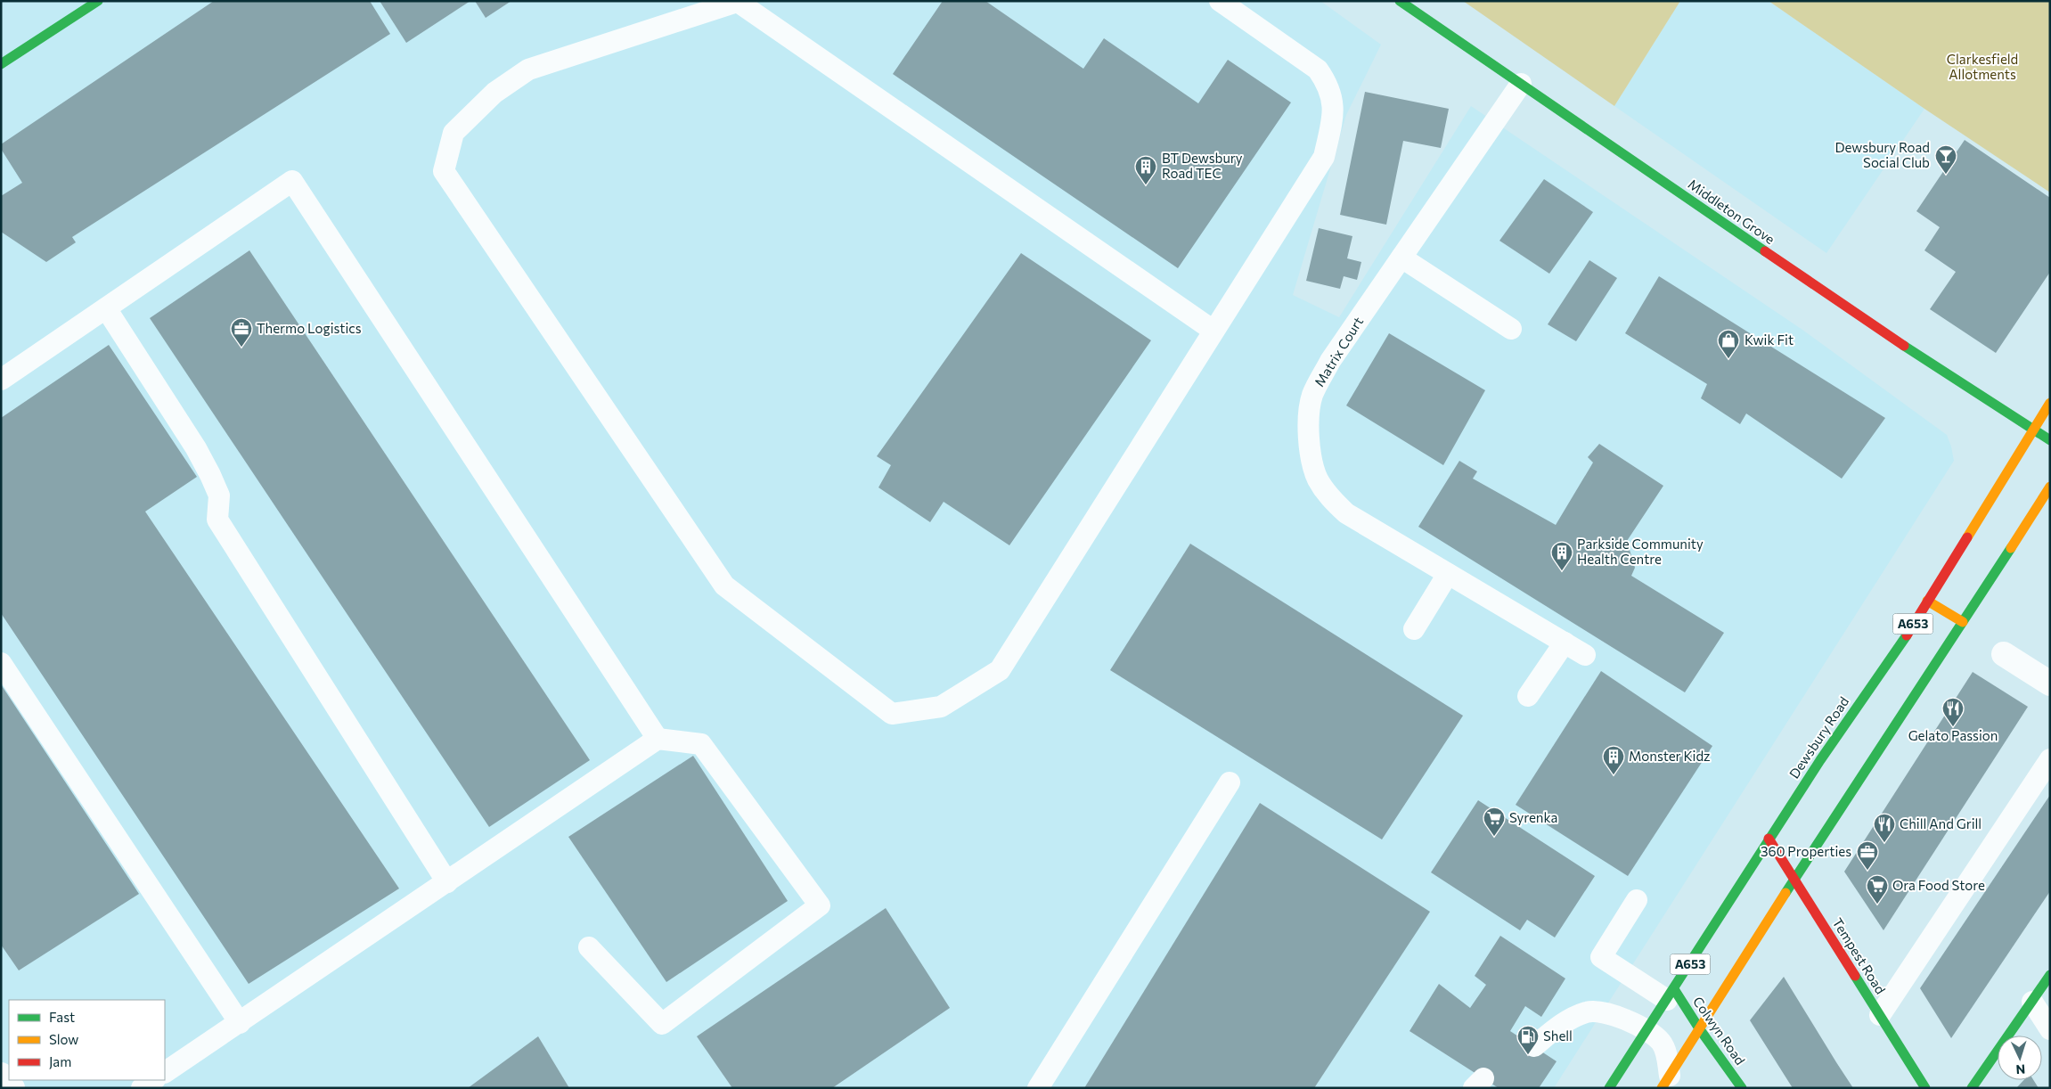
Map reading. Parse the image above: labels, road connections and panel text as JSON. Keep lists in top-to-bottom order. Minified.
{"streets":{"main road":["Middleton Grove","A653","Dewsbury Road","Tempest Road","Colwyn Road"],"lane":["Matrix Court"]},"crossings":[["Middleton Grove","Matrix Court"],["Middleton Grove","Dewsbury Road"],["A653","Dewsbury Road"],["A653","Tempest Road"],["A653","Colwyn Road"],["Dewsbury Road","Tempest Road"],["Dewsbury Road","Colwyn Road"]],"parks":["Clarkesfield Allotments"],"places":{"bar":["Dewsbury Road Social Club"],"building":["BT Dewsbury Road TEC","Parkside Community Health Centre","Monster Kidz"],"office":["Thermo Logistics","360 Properties"],"shop":["Kwik Fit"],"restaurant":["Gelato Passion","Chill And Grill"],"supermarket":["Syrenka","Ora Food Store"],"fuel station":["Shell"]},"legend":["Fast","Slow","Jam"],"north":"bottom"}
